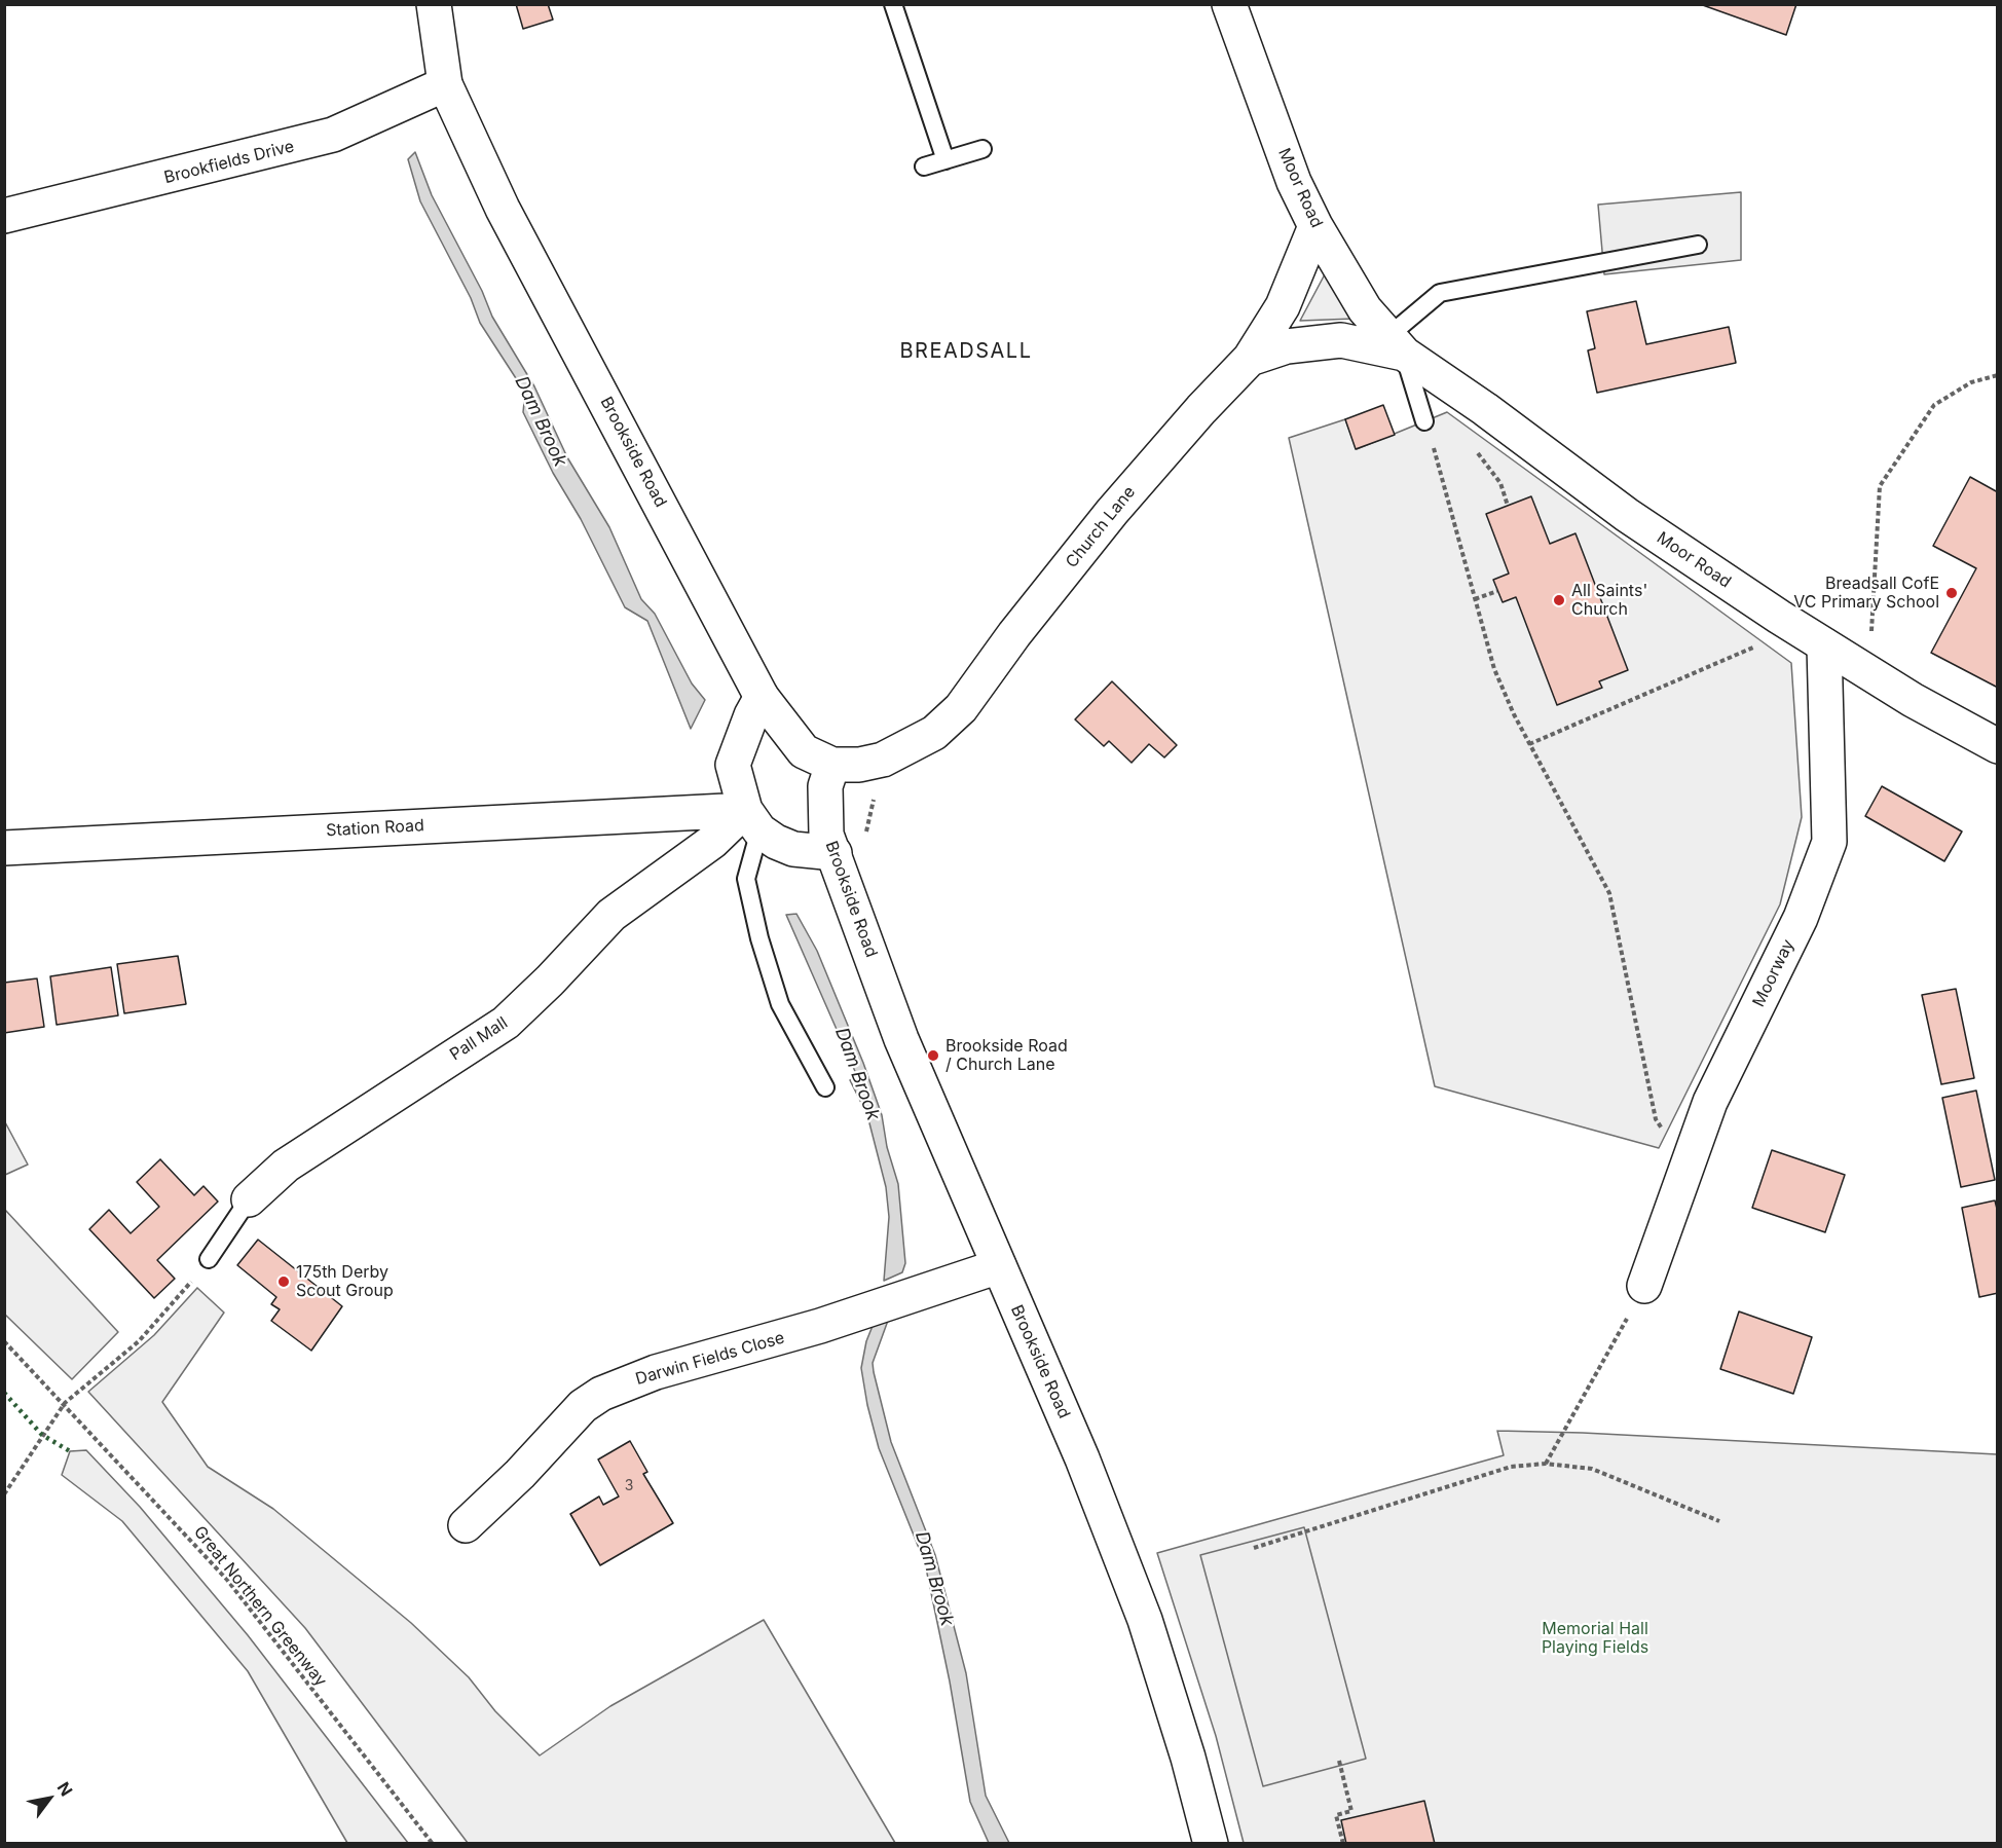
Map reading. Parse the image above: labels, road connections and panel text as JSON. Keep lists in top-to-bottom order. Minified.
{"streets":{"street":["Brookfields Drive","Moor Road","Brookside Road","Church Lane","Station Road","Moorway","Pall Mall","Darwin Fields Close"],"path":["Great Northern Greenway"]},"crossings":[["Brookfields Drive","Brookside Road"],["Moor Road","Church Lane"],["Moor Road","Moorway"],["Brookside Road","Church Lane"],["Brookside Road","Darwin Fields Close"],["Station Road","Pall Mall"]],"districts":["BREADSALL"],"water":["Dam Brook"],"parks":["Memorial Hall Playing Fields"],"places":["Breadsall CofE VC Primary School","All Saints' Church","Brookside Road / Church Lane","175th Derby Scout Group"],"house_numbers":["3"],"north":"top right"}
